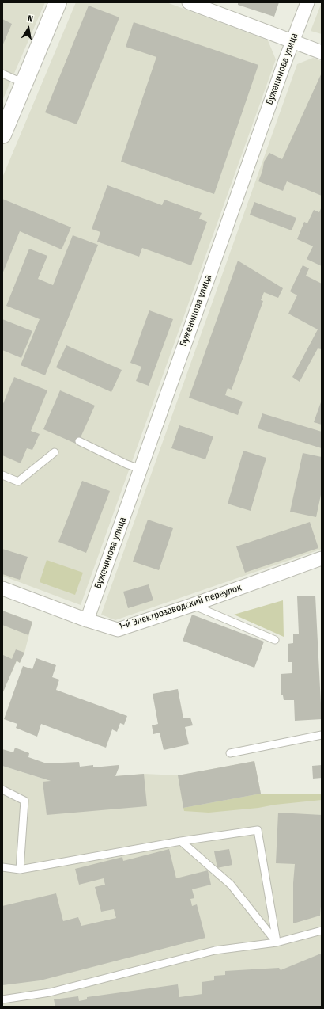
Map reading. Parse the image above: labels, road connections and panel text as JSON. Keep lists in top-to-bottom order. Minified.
{"streets":{"street":["Буженинова улица","1-й Электрозаводский переулок"]},"crossings":[["Буженинова улица","1-й Электрозаводский переулок"]],"north":"top"}
